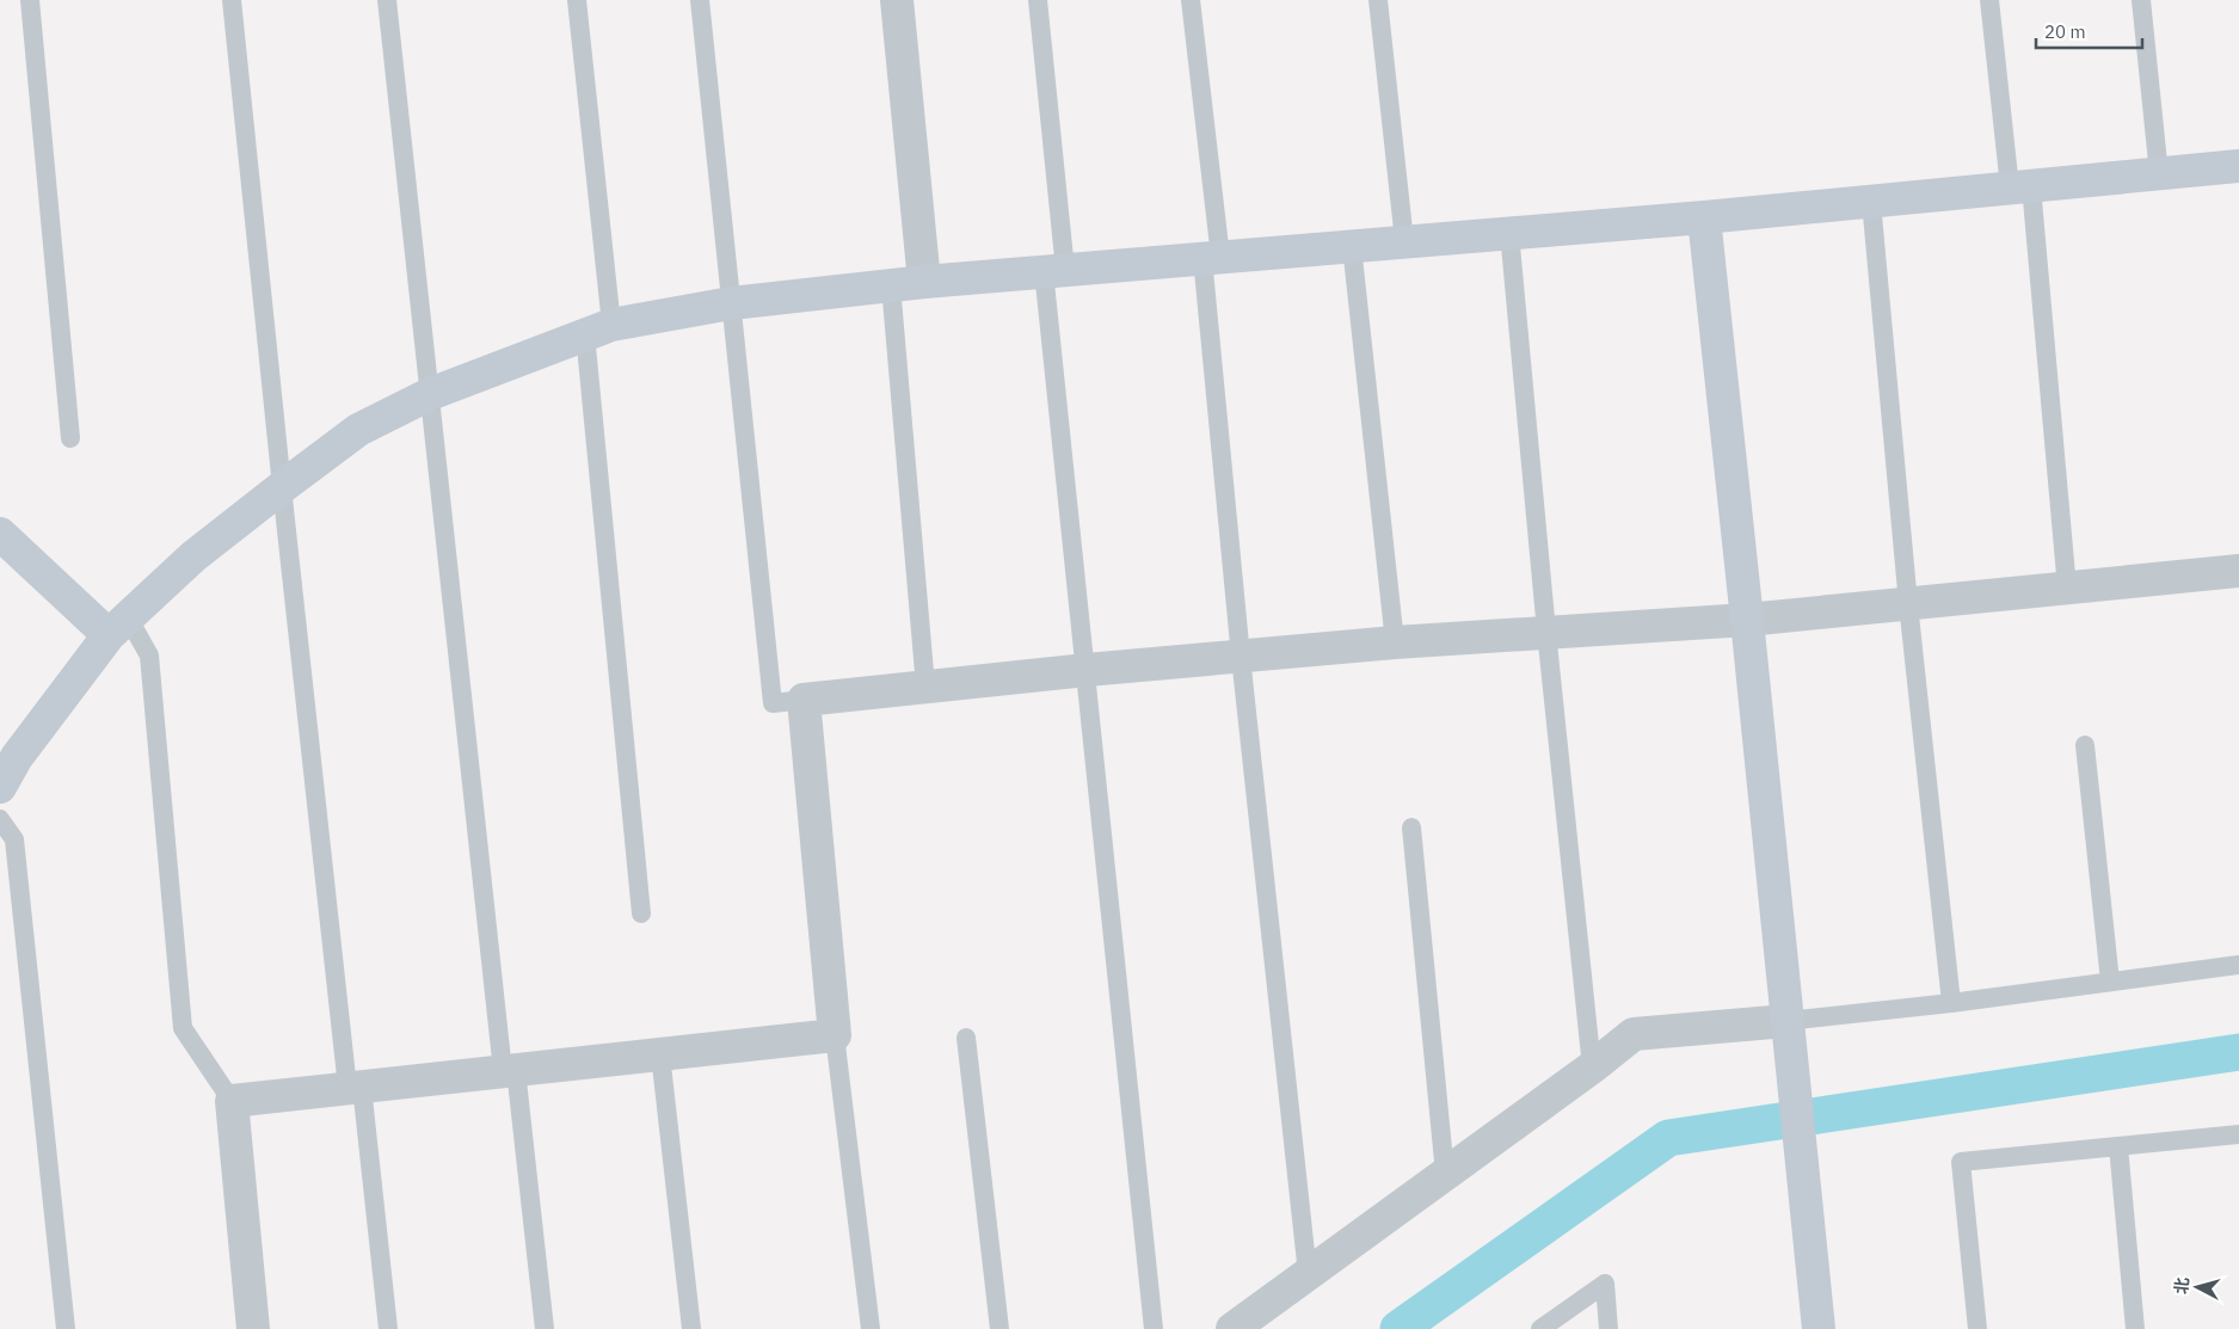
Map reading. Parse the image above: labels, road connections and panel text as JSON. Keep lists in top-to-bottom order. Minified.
{"scale_bar":"20 m","north":"left"}
